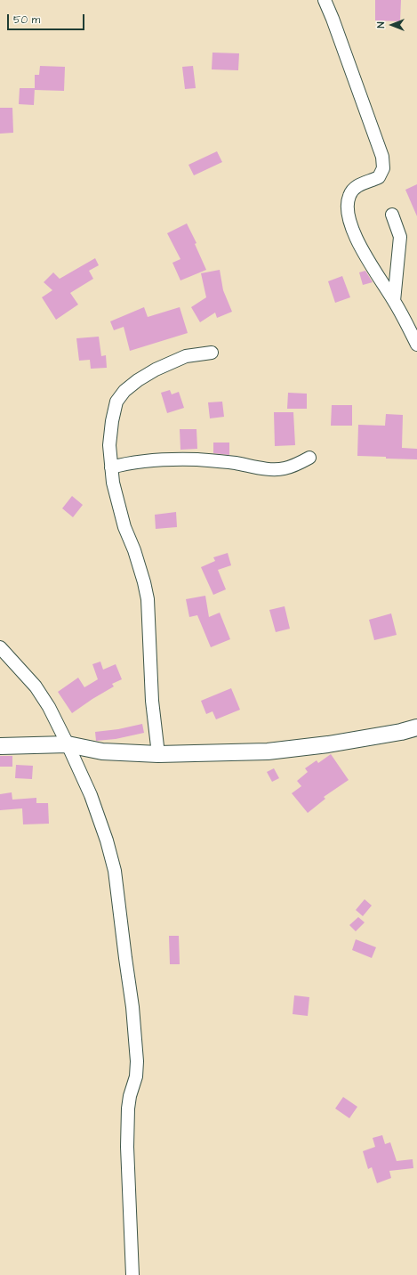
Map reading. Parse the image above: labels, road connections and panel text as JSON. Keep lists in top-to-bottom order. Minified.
{"scale_bar":"50 m","north":"left"}
